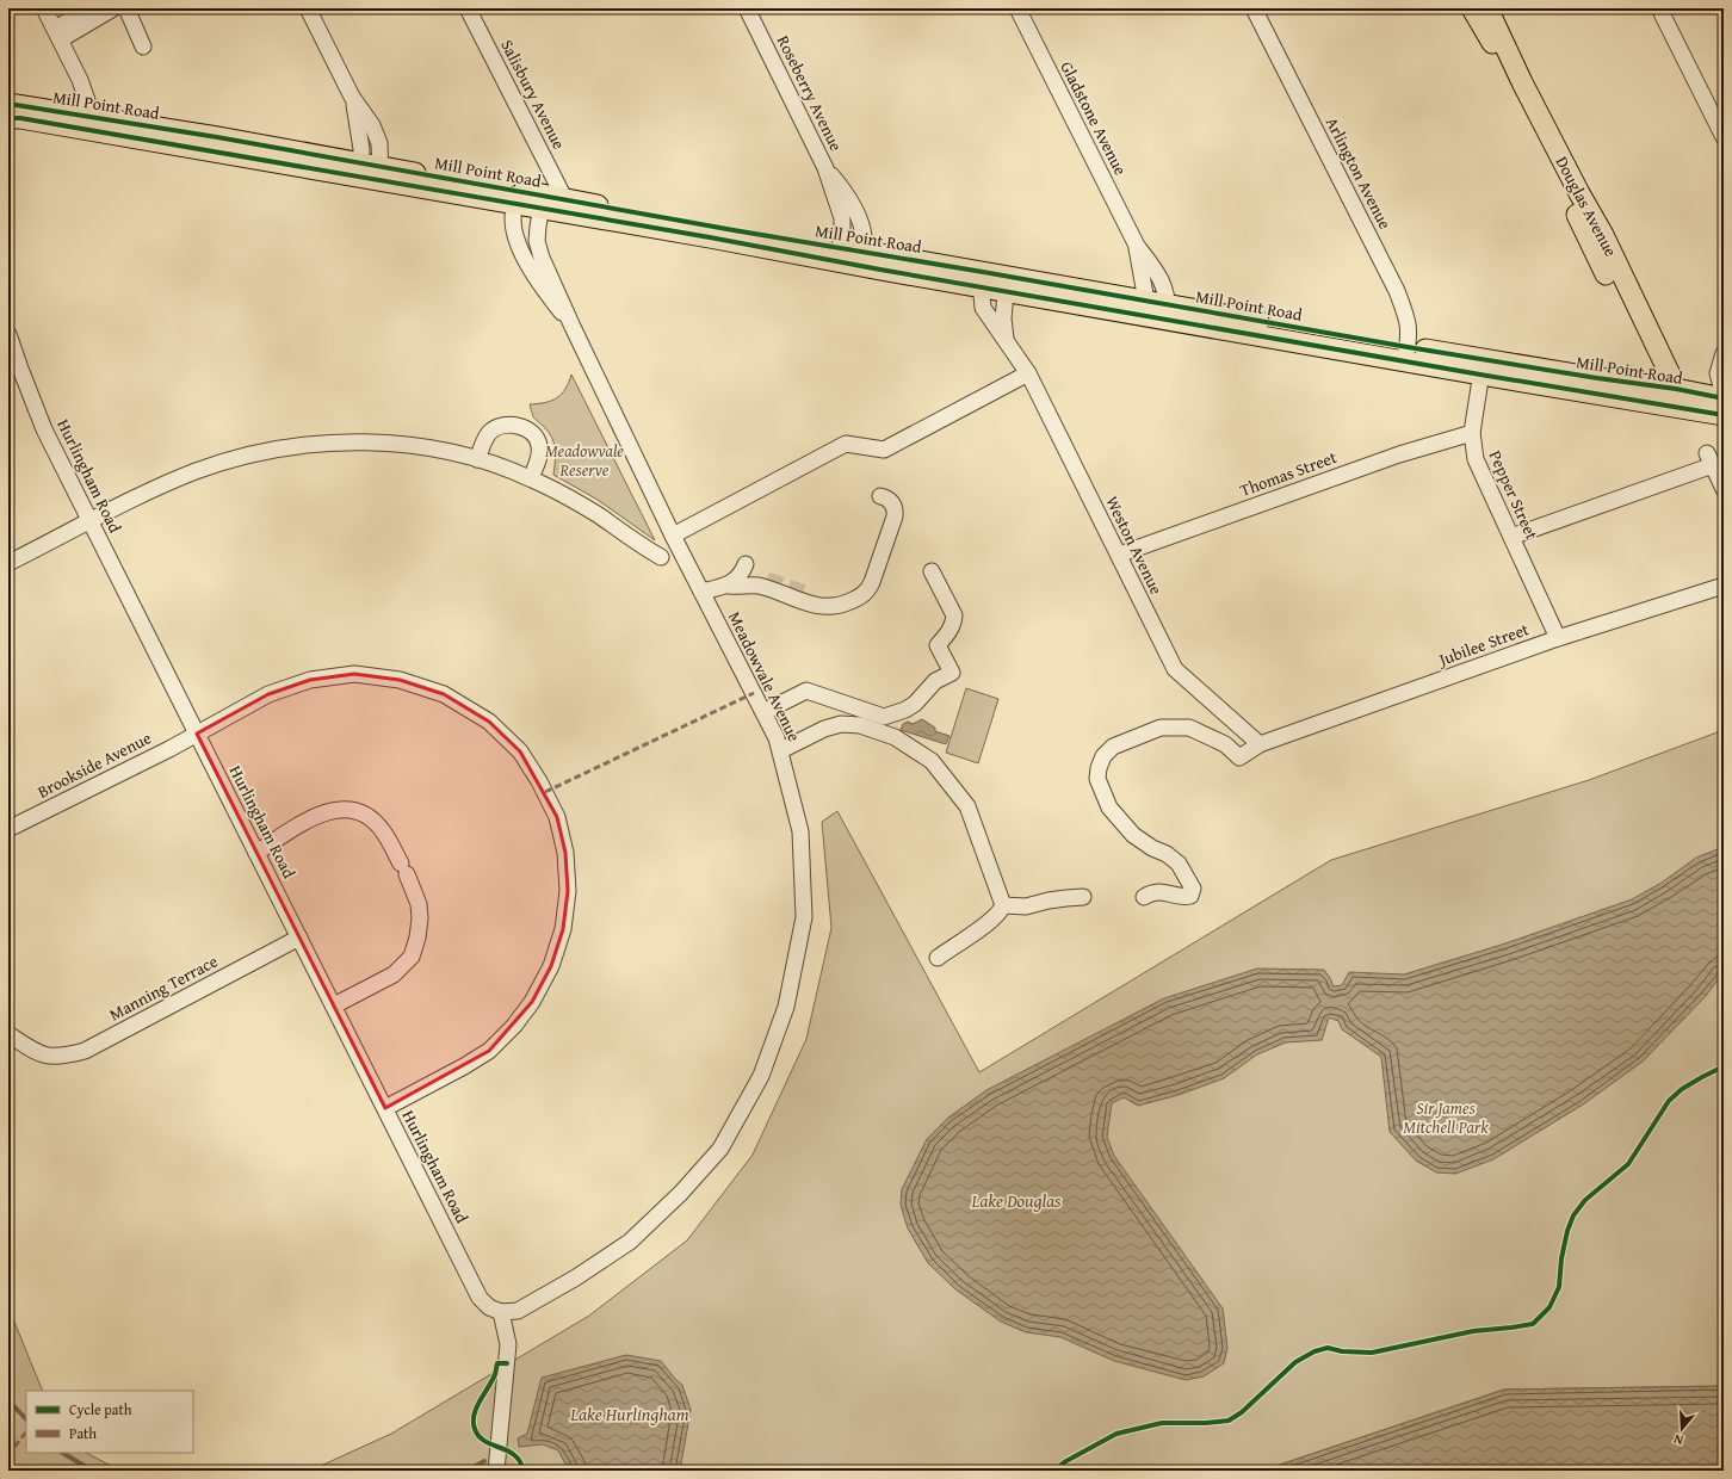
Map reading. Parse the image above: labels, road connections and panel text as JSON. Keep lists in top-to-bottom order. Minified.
{"streets":{"main road":["Mill Point Road","Douglas Avenue"],"street":["Roseberry Avenue","Salisbury Avenue","Gladstone Avenue","Arlington Avenue","Thomas Street","Hurlingham Road","Pepper Street","Weston Avenue","Jubilee Street","Meadowvale Avenue","Brookside Avenue","Manning Terrace"]},"crossings":[["Roseberry Avenue","Mill Point Road"],["Salisbury Avenue","Mill Point Road"],["Mill Point Road","Gladstone Avenue"],["Mill Point Road","Arlington Avenue"],["Mill Point Road","Douglas Avenue"],["Mill Point Road","Pepper Street"],["Mill Point Road","Weston Avenue"],["Mill Point Road","Meadowvale Avenue"],["Thomas Street","Pepper Street"],["Thomas Street","Weston Avenue"],["Hurlingham Road","Meadowvale Avenue"],["Hurlingham Road","Brookside Avenue"],["Hurlingham Road","Manning Terrace"],["Pepper Street","Jubilee Street"],["Weston Avenue","Jubilee Street"]],"water":["Lake Douglas","Lake Hurlingham"],"parks":["Meadowvale Reserve","Sir James Mitchell Park"],"legend":["Cycle path","Path"],"north":"bottom"}
